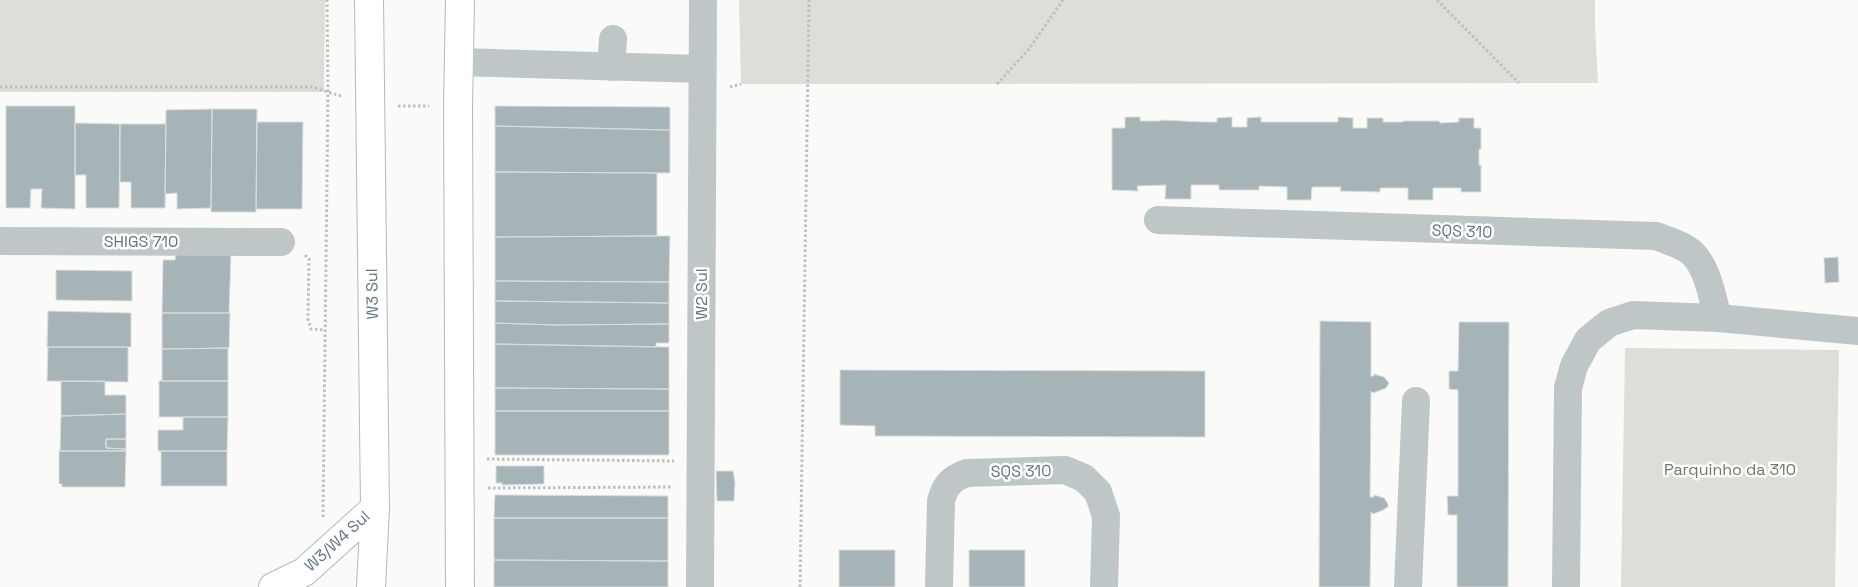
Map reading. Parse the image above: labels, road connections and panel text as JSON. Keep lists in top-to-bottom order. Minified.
{"streets":{"main road":["W3 Sul","W3/W4 Sul"],"street":["SQS 310","SHIGS 710","W2 Sul"]},"crossings":[["W3 Sul","W3/W4 Sul"]],"parks":["Parquinho da 310"]}
